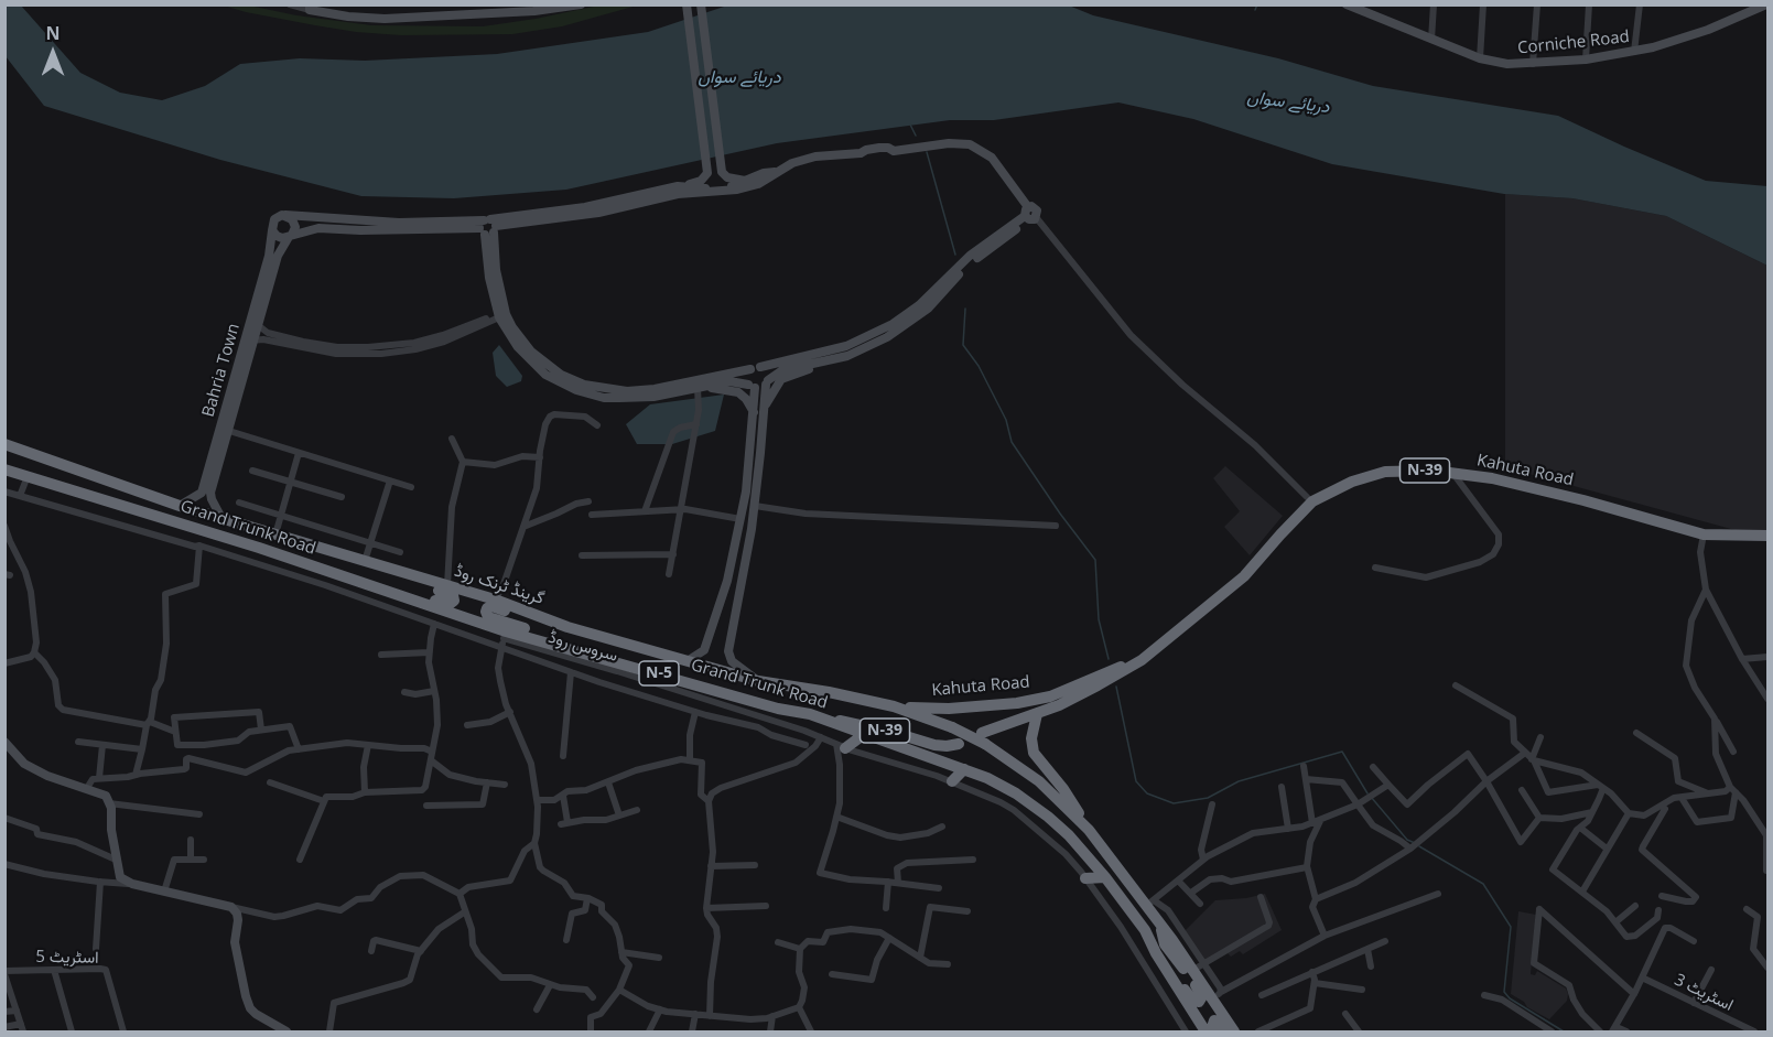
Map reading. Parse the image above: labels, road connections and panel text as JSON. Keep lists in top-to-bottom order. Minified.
{"streets":{"highway":["N-39","Kahuta Road","Grand Trunk Road","گرینڈ ٹرنک روڈ","N-5"],"main road":["Corniche Road","Bahria Town"],"street":["سروس روڈ","اسٹریٹ 5","اسٹریٹ 3"]},"crossings":[["Bahria Town","گرینڈ ٹرنک روڈ"],["N-39","Grand Trunk Road"],["Kahuta Road","گرینڈ ٹرنک روڈ"],["Kahuta Road","N-5"],["Grand Trunk Road","سروس روڈ"],["گرینڈ ٹرنک روڈ","N-5"]],"water":["دریائے سواں"],"north":"top"}
